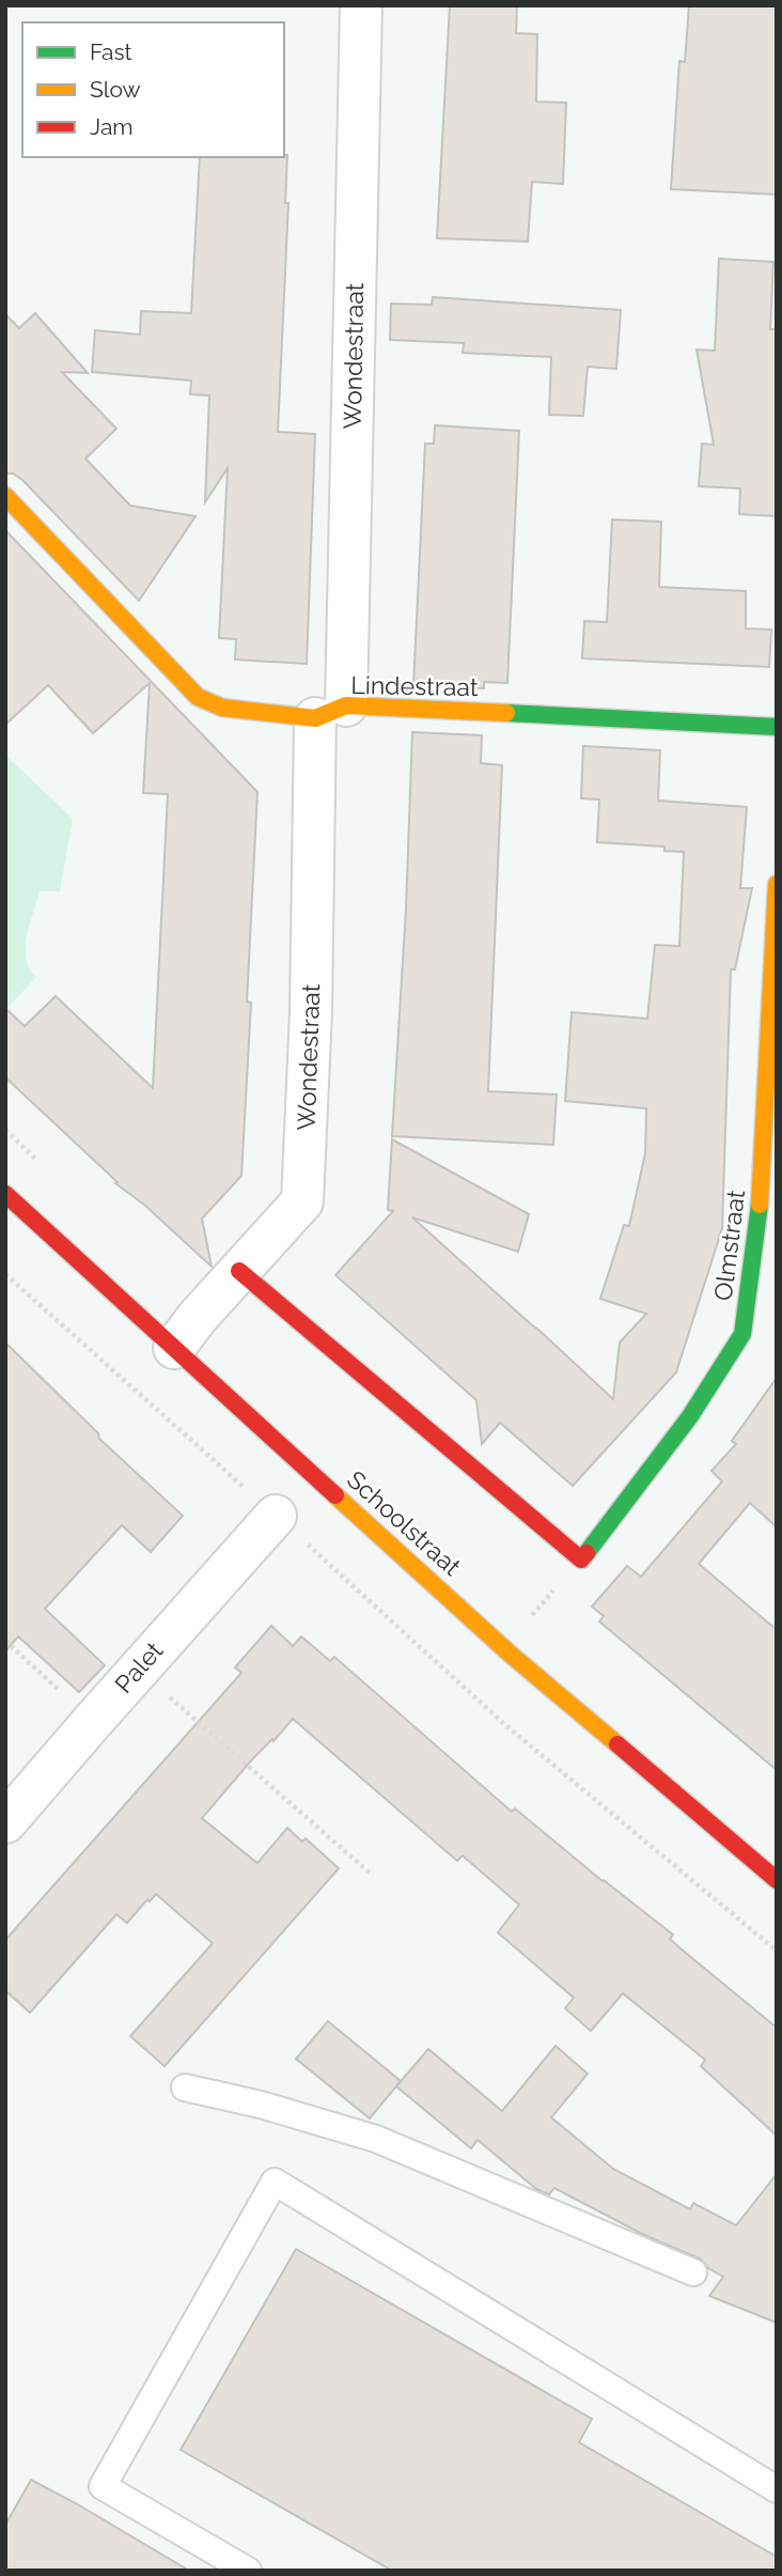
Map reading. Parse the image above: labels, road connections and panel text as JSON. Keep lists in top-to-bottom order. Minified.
{"streets":{"street":["Wondestraat","Lindestraat","Olmstraat","Schoolstraat","Palet"]},"crossings":[["Wondestraat","Lindestraat"],["Wondestraat","Olmstraat"],["Wondestraat","Schoolstraat"]],"legend":["Fast","Slow","Jam"]}
